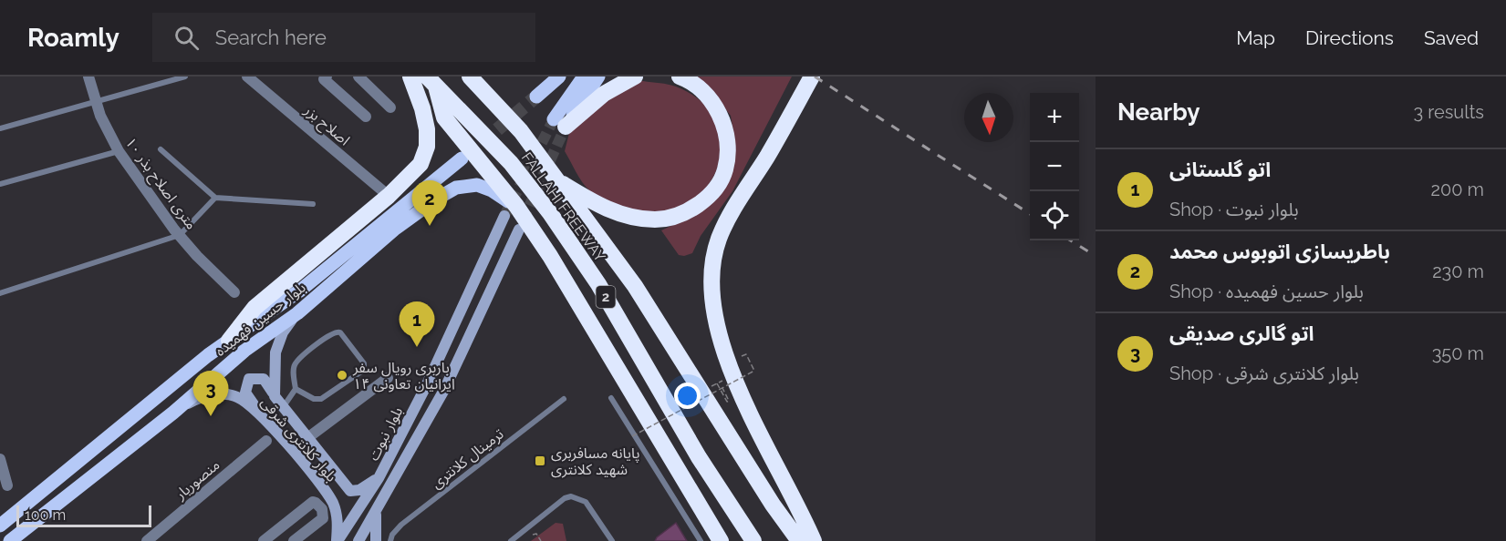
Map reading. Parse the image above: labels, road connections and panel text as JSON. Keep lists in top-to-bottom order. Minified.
{"streets":{"highway":["FALLAHI FREEWAY","2"],"main road":["بلوار حسین فهمیده","بلوار نبوت","بلوار کلانتری شرقی"],"street":["اصلاح بزر","۱۰ متری اصلاح بذر","منصوریار"],"lane":["ترمینال کلانتری"]},"crossings":[["بلوار حسین فهمیده","بلوار نبوت"],["بلوار حسین فهمیده","بلوار کلانتری شرقی"],["بلوار نبوت","بلوار کلانتری شرقی"]],"places":{"other":["باربری رویال سفر ایرانیان تعاونی ۱۴"],"transit":["پایانه مسافربری شهید کلانتری"]},"scale_bar":"100 m","north":"bottom","page":{"header":"Roamly","search":"Search here","nav":["Map","Directions","Saved"],"heading":["Nearby","3 results"],"map_buttons":["+","−"],"list":[{"mark":"1","name":"اتو گلستانی","note":"Shop · بلوار نبوت","value":"200 m"},{"mark":"2","name":"باطریسازی اتوبوس محمد","note":"Shop · بلوار حسین فهمیده","value":"230 m"},{"mark":"3","name":"اتو گالری صدیقی","note":"Shop · بلوار کلانتری شرقی","value":"350 m"}],"pins":["2","1","3"],"scale":"100 m"}}
